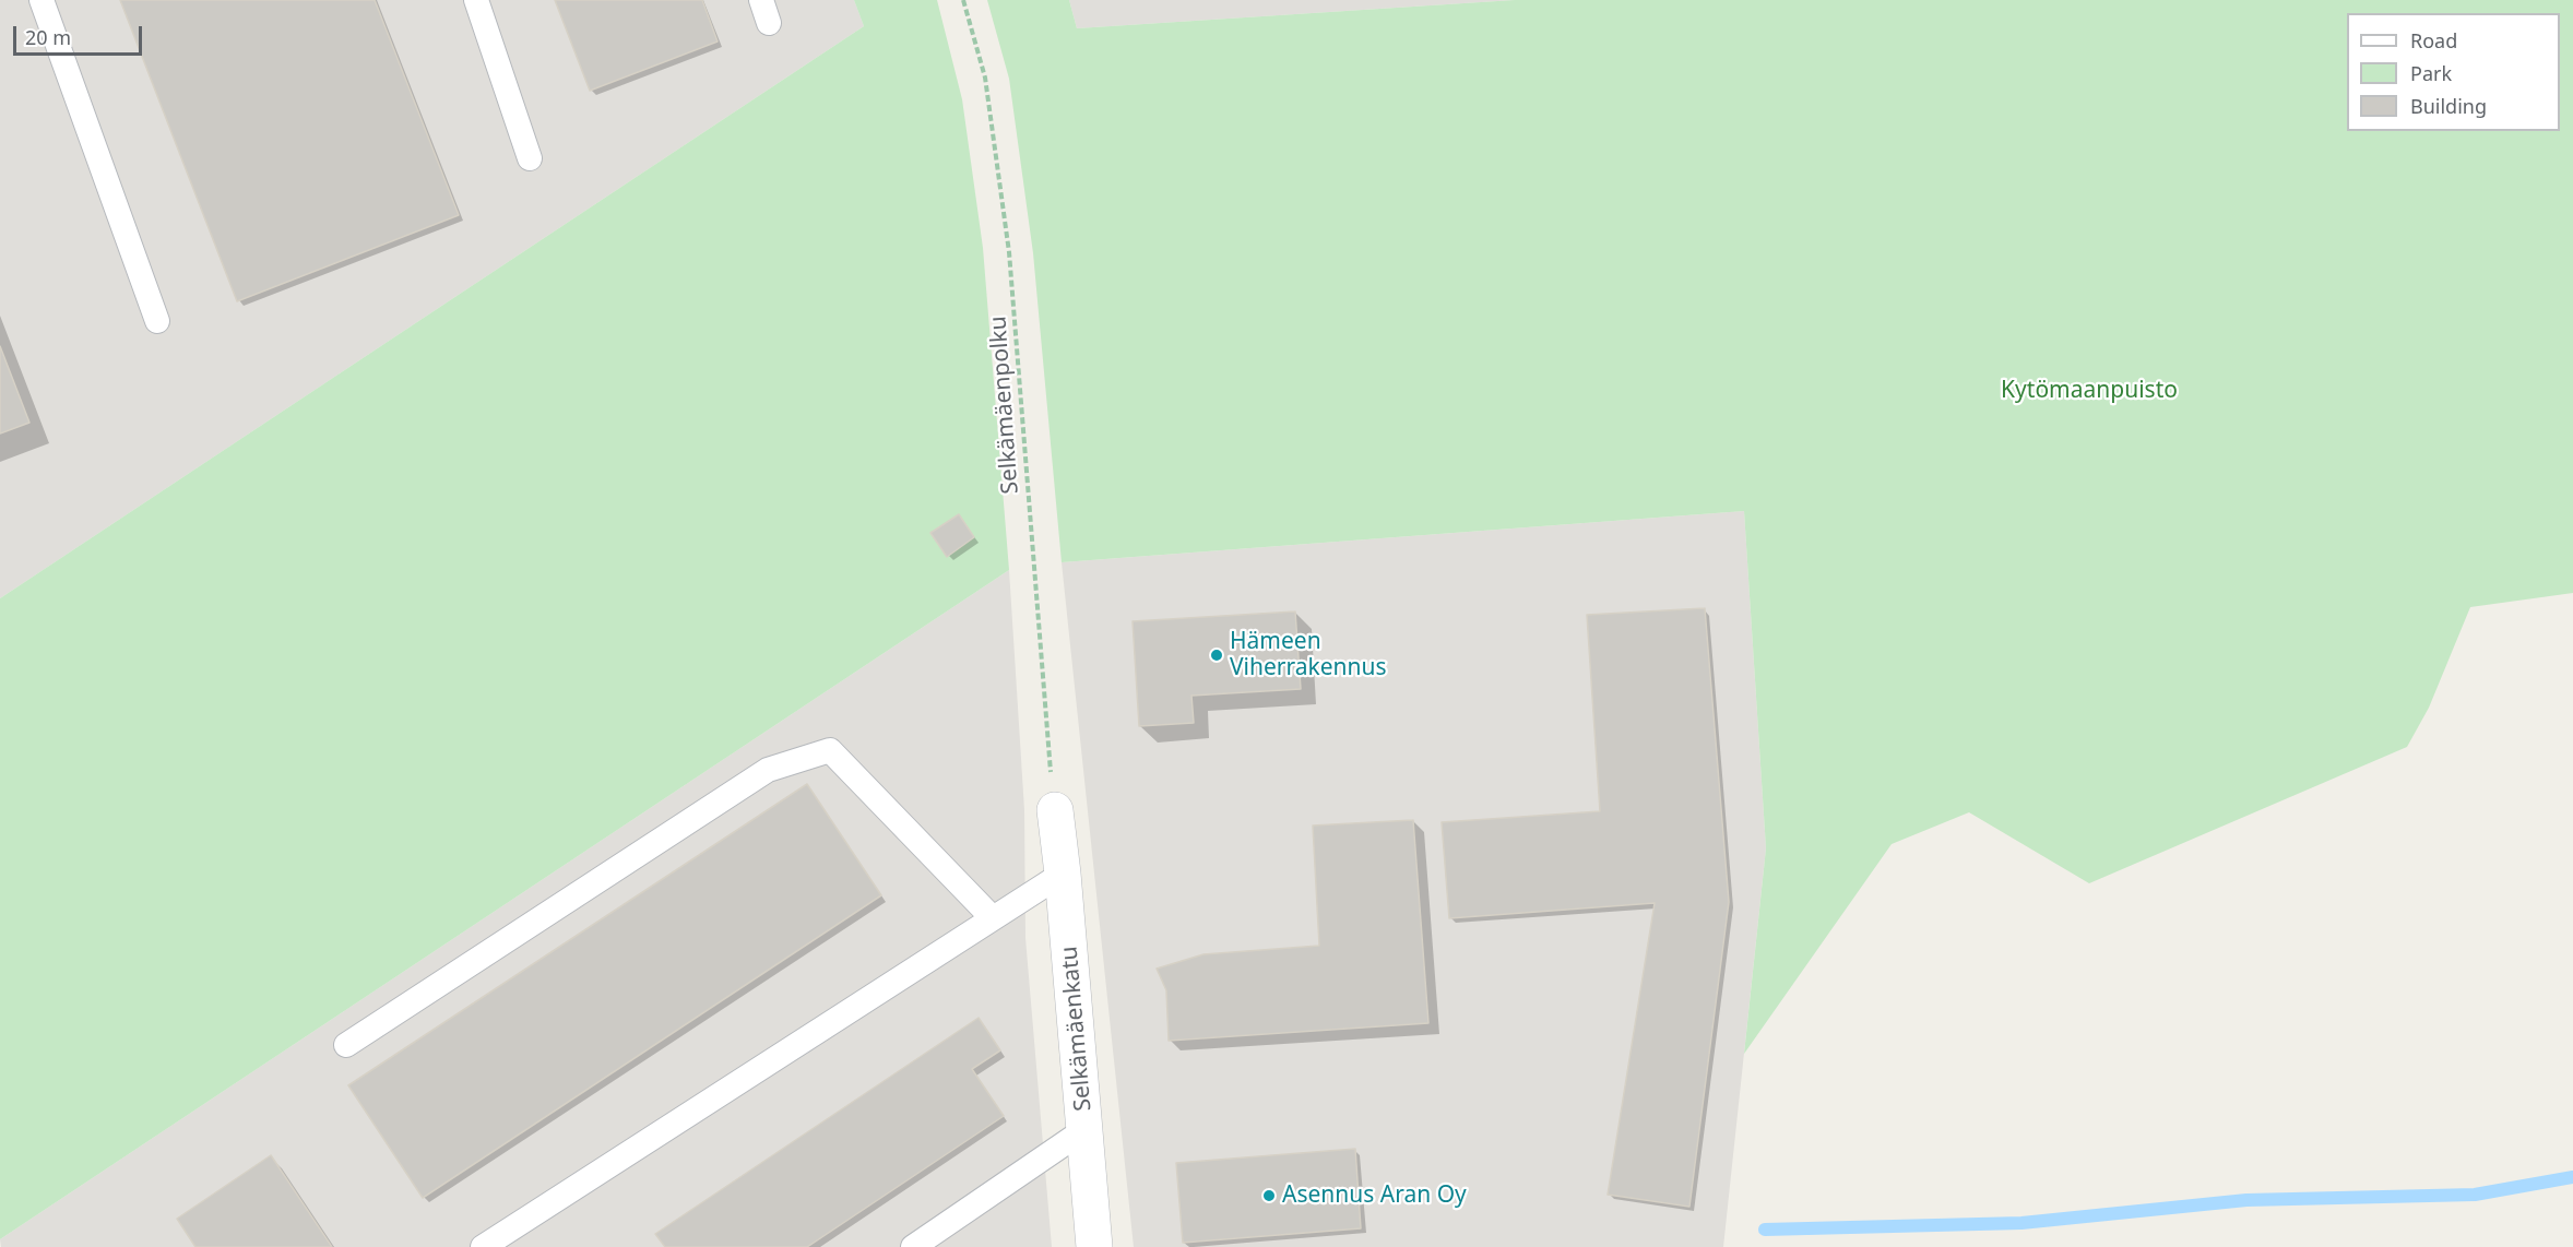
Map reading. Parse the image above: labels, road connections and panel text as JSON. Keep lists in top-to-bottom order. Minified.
{"streets":{"street":["Selkämäenkatu"],"path":["Selkämäenpolku"]},"crossings":[["Selkämäenpolku","Selkämäenkatu"]],"parks":["Kytömaanpuisto"],"places":["Hämeen Viherrakennus","Asennus Aran Oy"],"legend":["Road","Park","Building"],"scale_bar":"20 m"}
